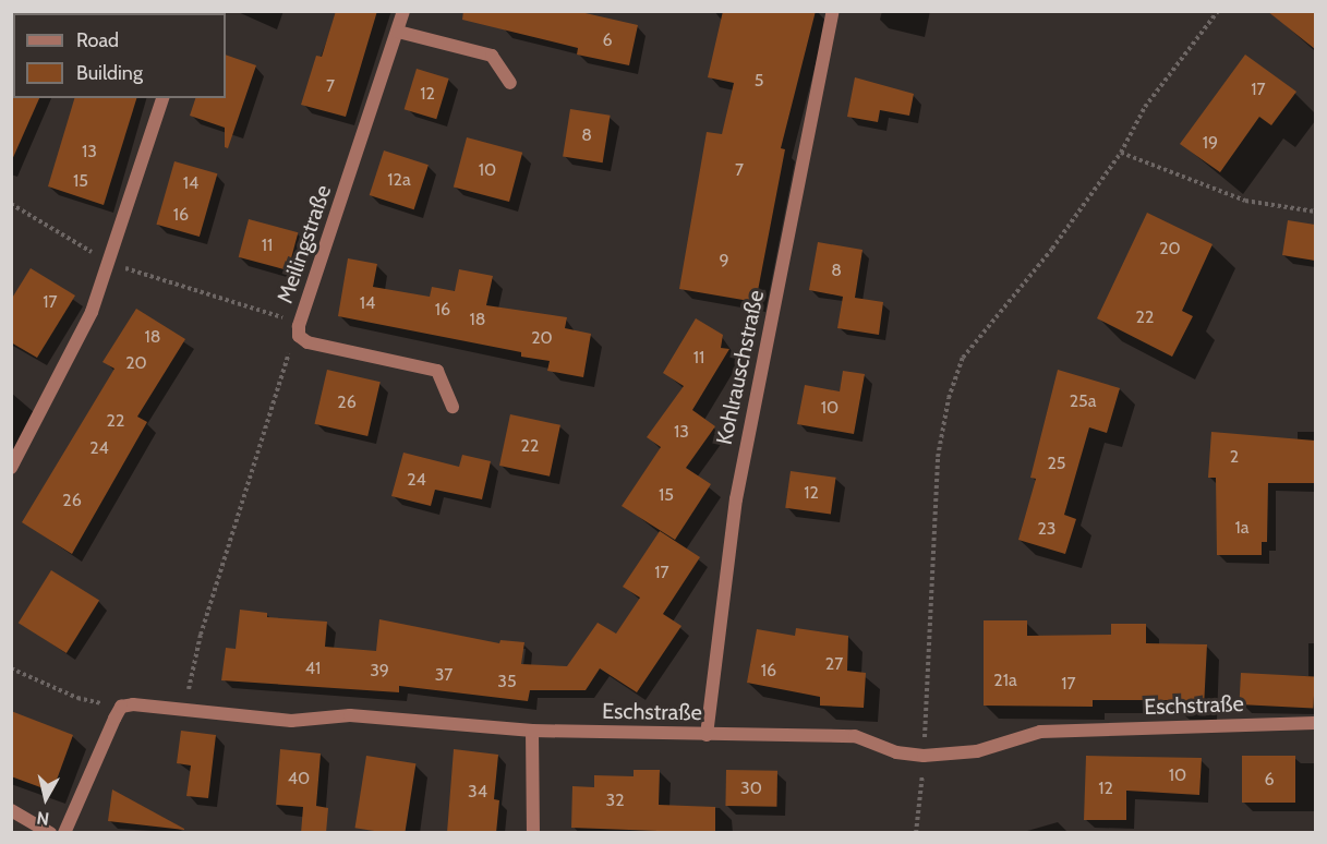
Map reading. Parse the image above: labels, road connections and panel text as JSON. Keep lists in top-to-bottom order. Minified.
{"streets":{"street":["Meilingstraße","Kohlrauschstraße","Eschstraße"]},"crossings":[["Kohlrauschstraße","Eschstraße"]],"house_numbers":["6","5","7","17","12","8","19","13","10","7","12a","15","14","16","11","20","9","8","17","14","16","22","18","18","20","11","20","25a","26","10","22","13","22","24","2","25","24","12","15","26","1a","23","17","27","41","39","16","37","21a","35","17","10","40","6","30","12","34","32"],"legend":["Road","Building"],"north":"bottom"}
